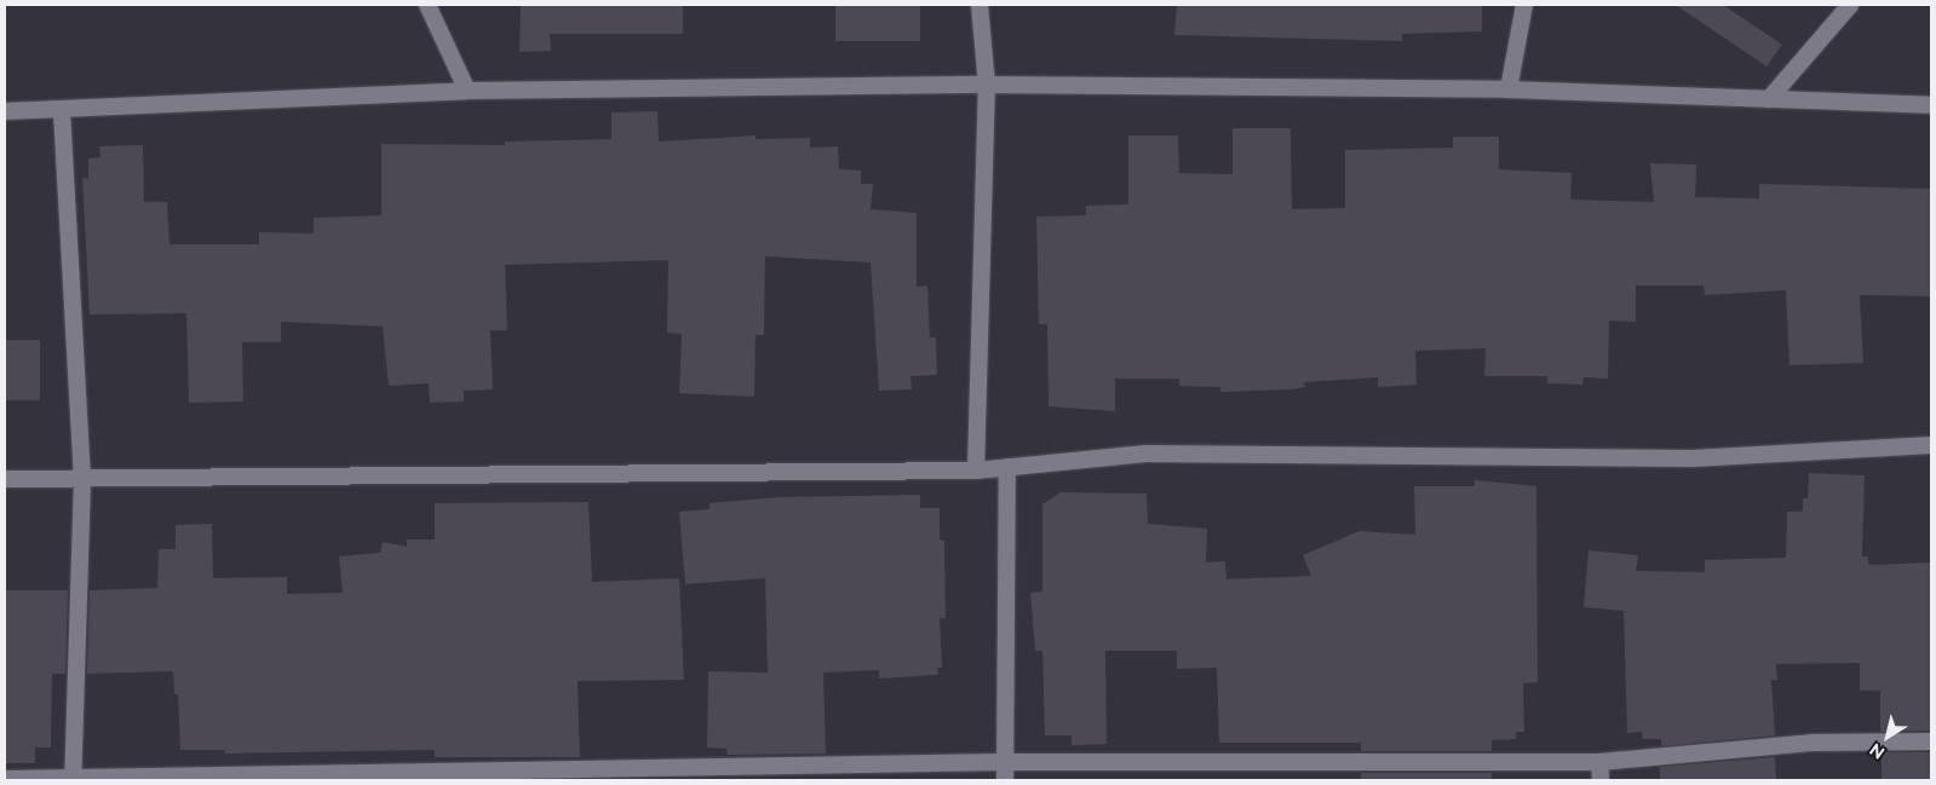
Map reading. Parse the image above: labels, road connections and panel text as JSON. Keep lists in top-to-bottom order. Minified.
{"north":"bottom left"}
